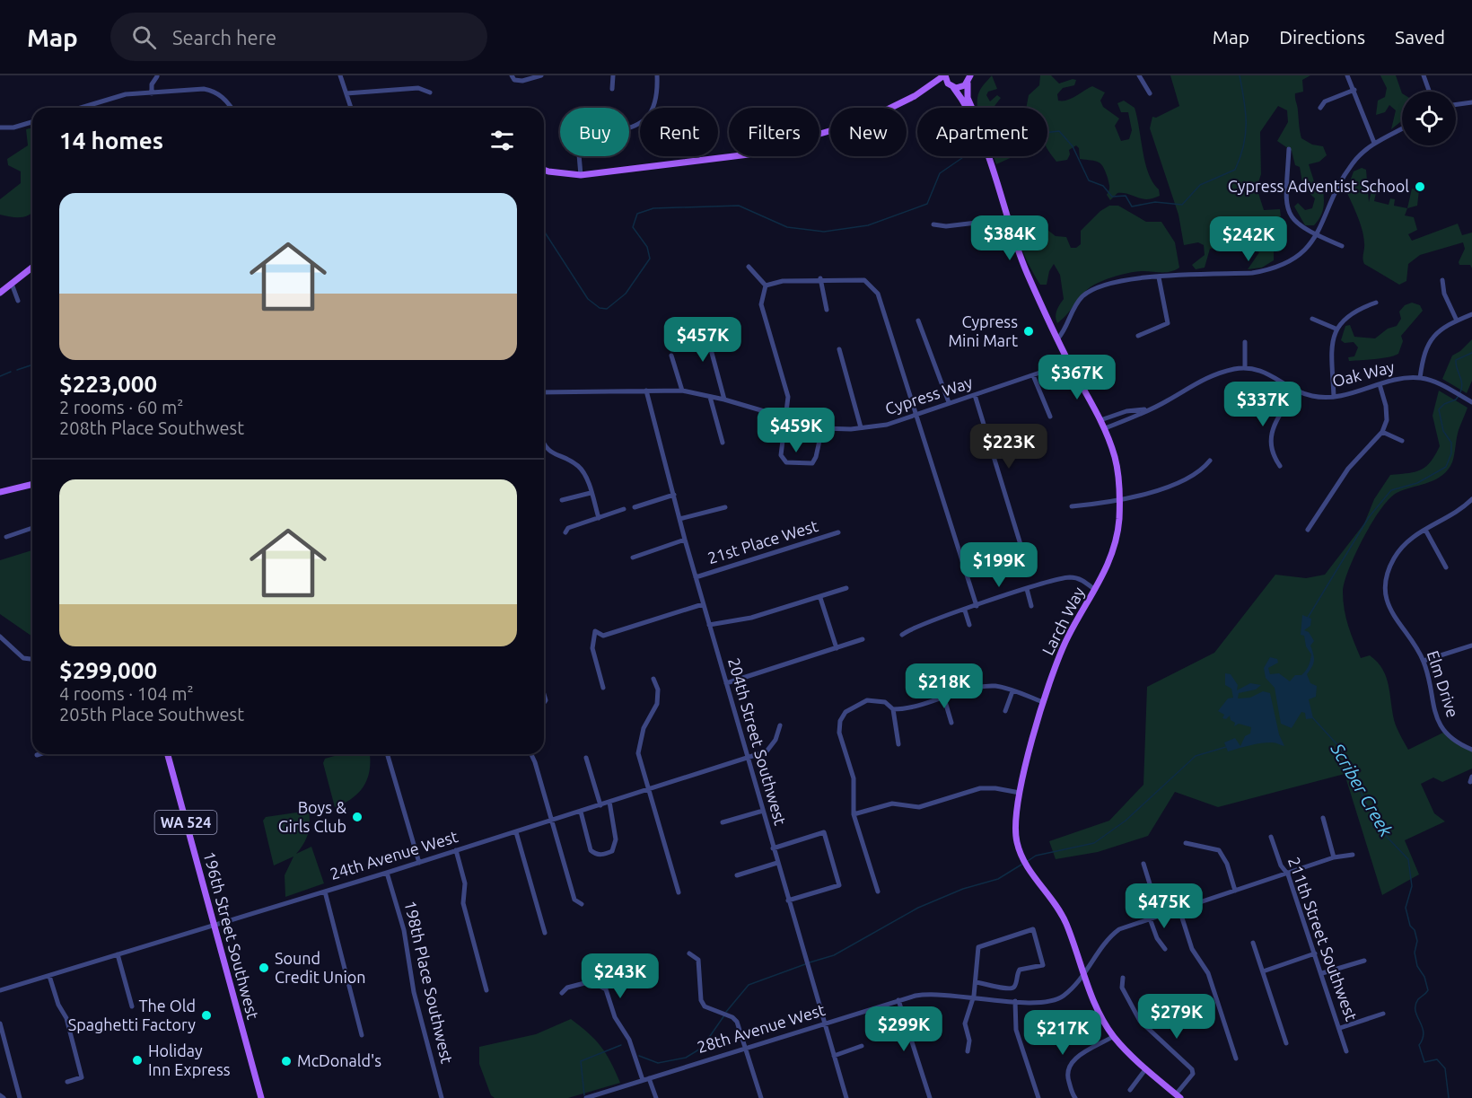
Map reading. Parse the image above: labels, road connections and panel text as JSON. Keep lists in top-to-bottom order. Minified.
{"streets":{"main road":["Larch Way","WA 524","196th Street Southwest"],"street":["Oak Way","Cypress Way","21st Place West","Elm Drive","204th Street Southwest","24th Avenue West","211th Street Southwest","198th Place Southwest","28th Avenue West"]},"crossings":[["Cypress Way","Larch Way"],["Cypress Way","204th Street Southwest"],["21st Place West","204th Street Southwest"],["Larch Way","28th Avenue West"],["204th Street Southwest","24th Avenue West"],["204th Street Southwest","28th Avenue West"],["24th Avenue West","196th Street Southwest"],["24th Avenue West","198th Place Southwest"],["211th Street Southwest","28th Avenue West"]],"water":["Scriber Creek"],"places":["Cypress Adventist School","Cypress Mini Mart","Boys & Girls Club","Sound Credit Union","The Old Spaghetti Factory","Holiday Inn Express","McDonald's"],"page":{"header":"Map","search":"Search here","nav":["Map","Directions","Saved"],"chip":["Buy","Rent","Filters","New","Apartment"],"heading":"14 homes","list":[{"name":"$223,000","note":"2 rooms · 60 m² · 208th Place Southwest"},{"name":"$299,000","note":"4 rooms · 104 m² · 205th Place Southwest"}],"price":["$384K","$242K","$457K","$367K","$337K","$459K","$223K","$199K","$218K","$475K","$243K","$279K","$299K","$217K"]}}
